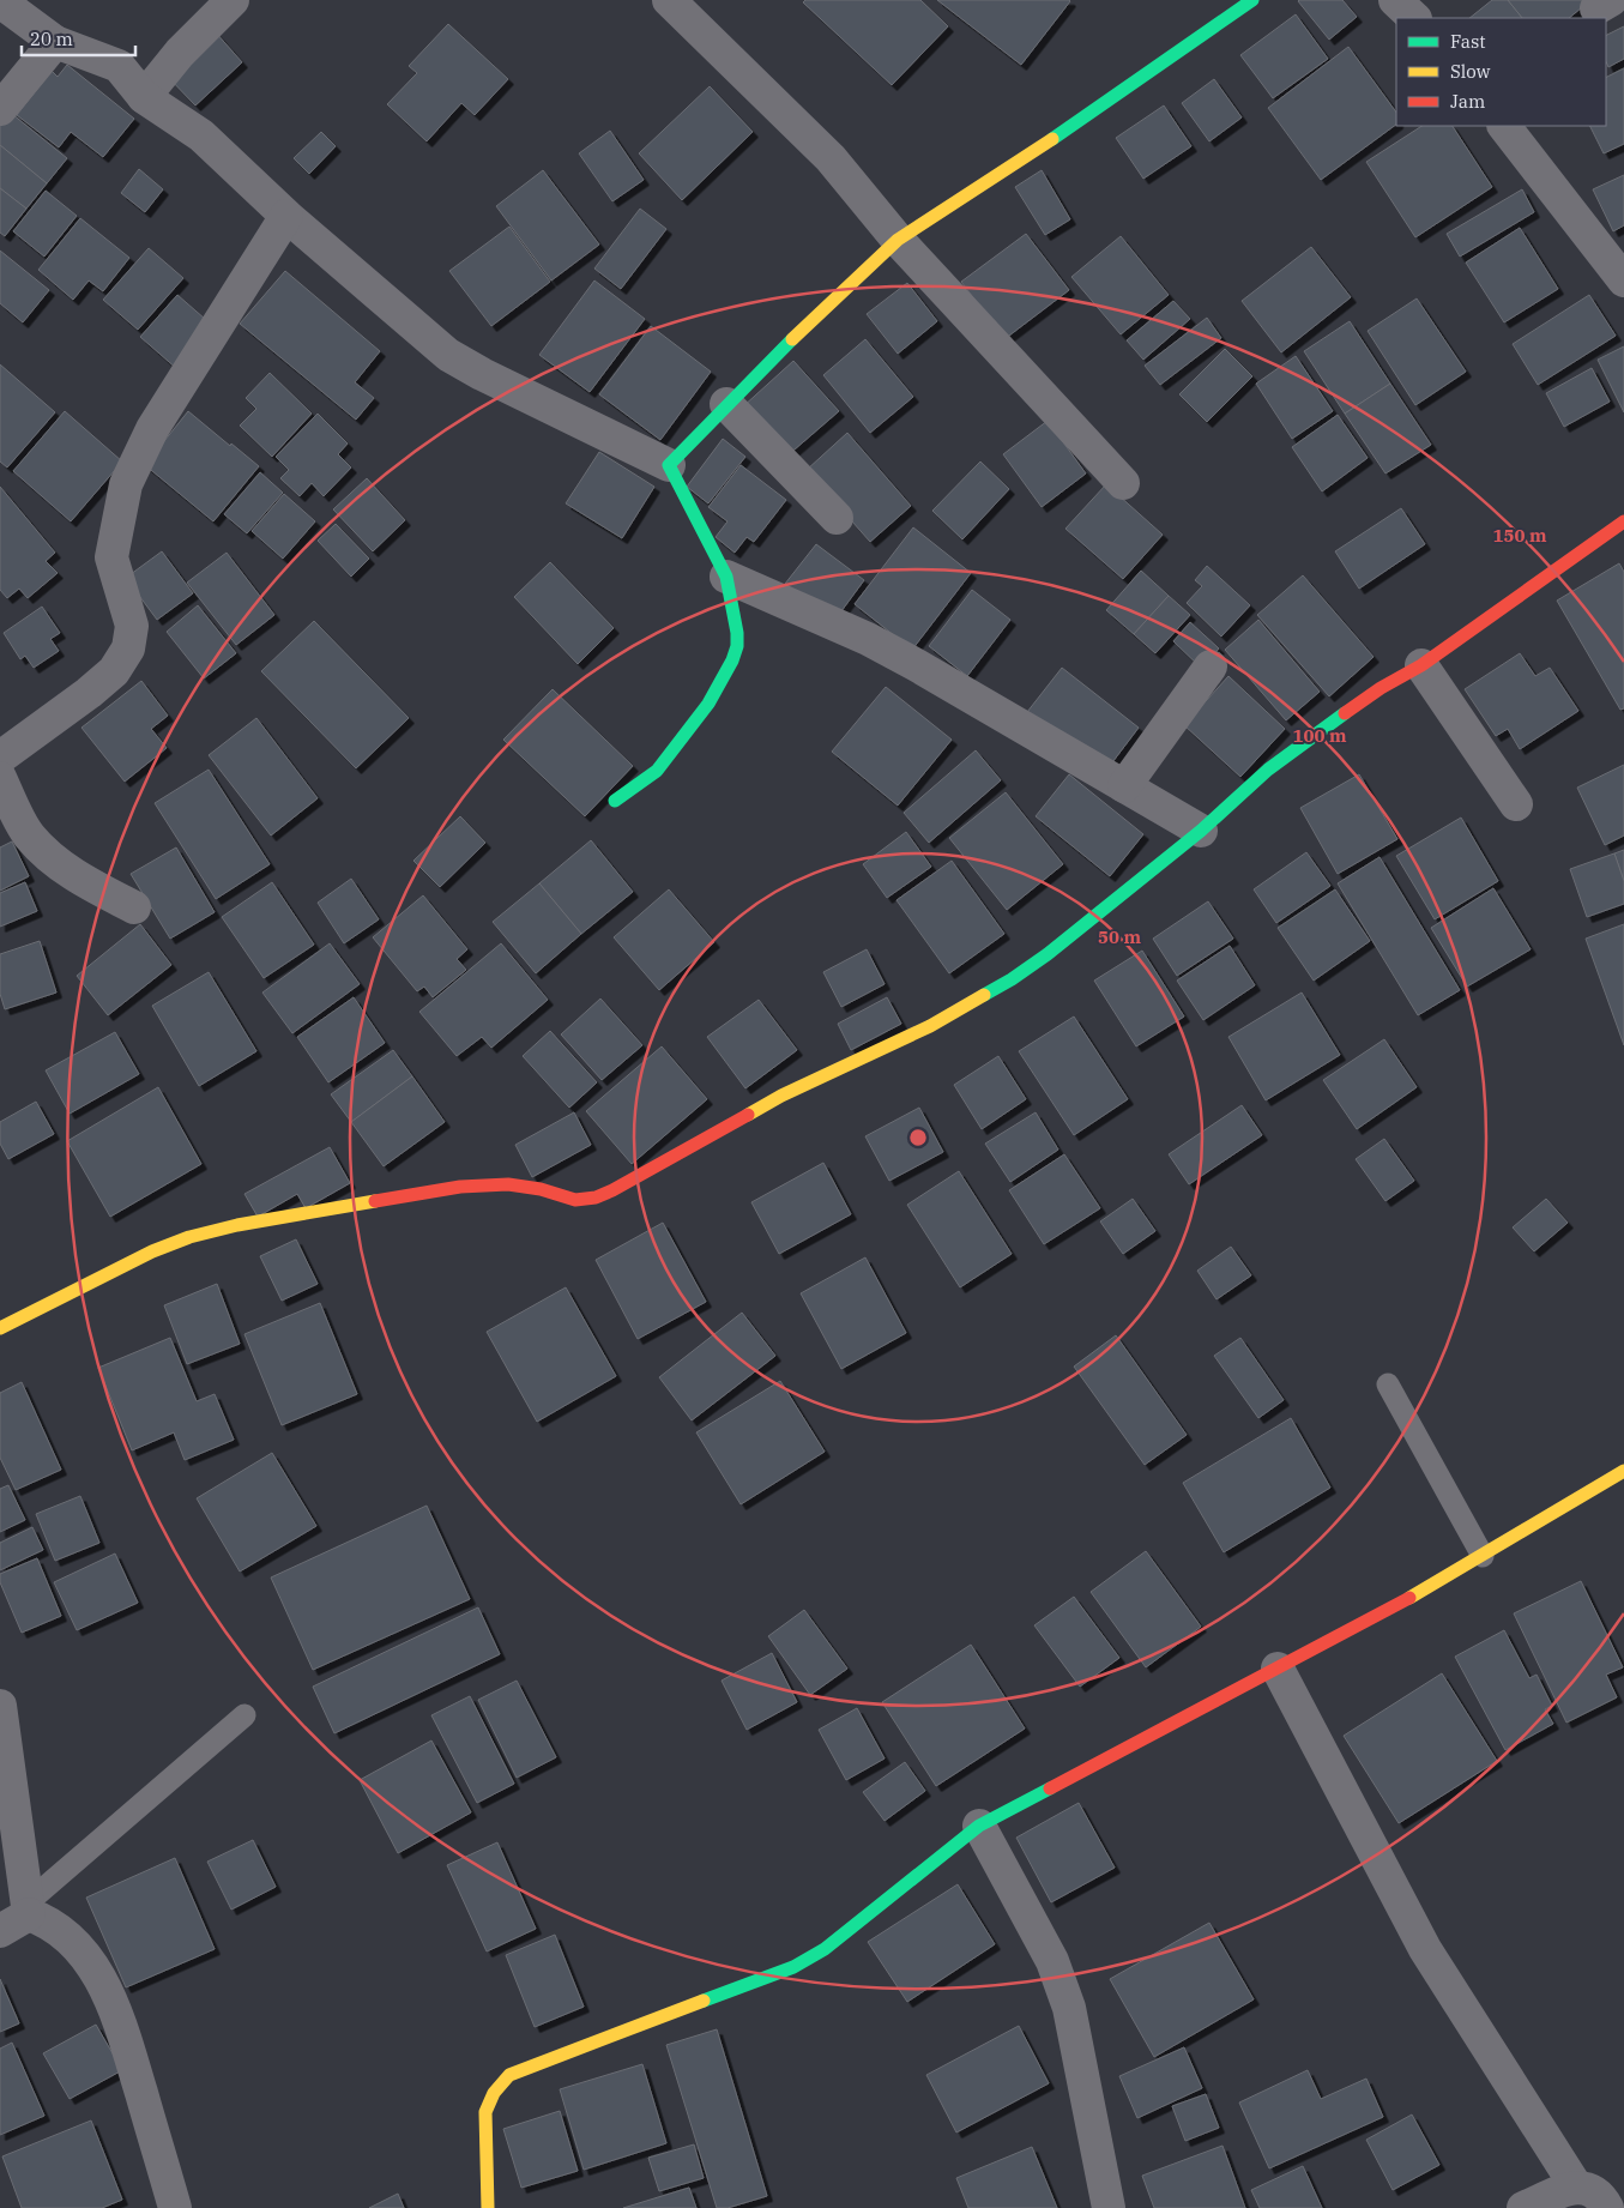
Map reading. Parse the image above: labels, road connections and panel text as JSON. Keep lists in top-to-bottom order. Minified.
{"legend":["Fast","Slow","Jam"],"scale_bar":"20 m","rings":["150 m","100 m","50 m"]}
